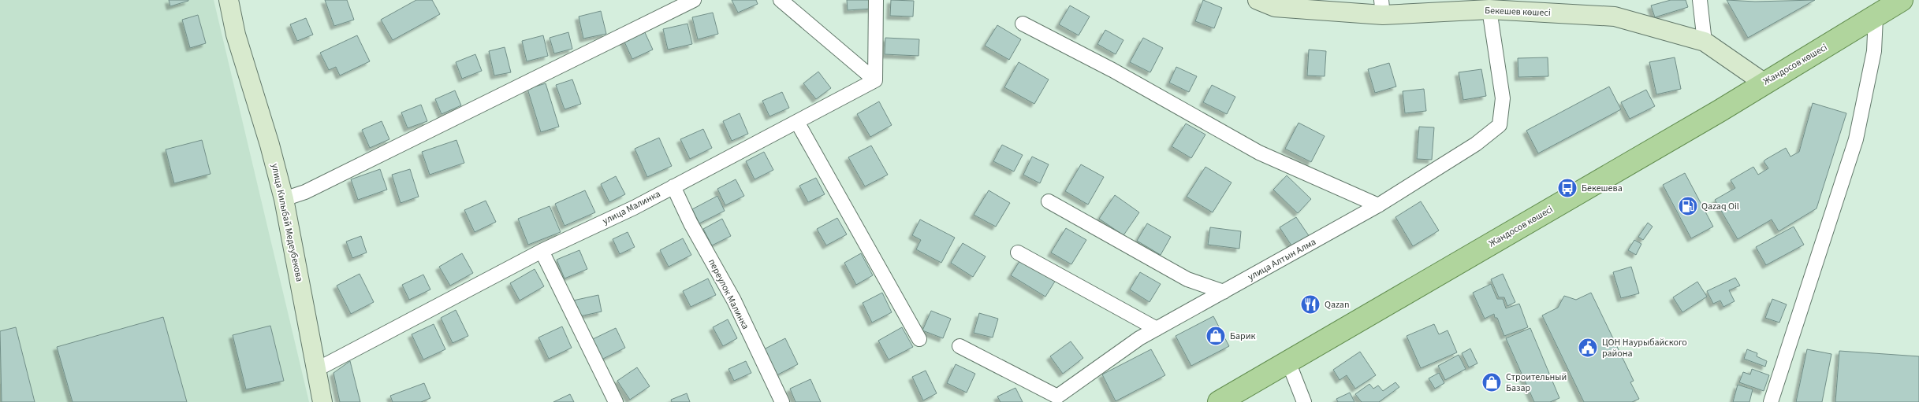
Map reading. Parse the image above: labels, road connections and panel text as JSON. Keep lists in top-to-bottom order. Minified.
{"streets":{"main road":["Бекешев көшесі","Жандосов көшесі","улица Килыбай Медеубекова"],"street":["улица Малинка","улица Алтын Алма","переулок Малинка"]},"crossings":[["Бекешев көшесі","Жандосов көшесі"],["Бекешев көшесі","улица Алтын Алма"],["улица Малинка","улица Килыбай Медеубекова"],["улица Малинка","переулок Малинка"]],"places":{"bus stop":["Бекешева"],"fuel station":["Qazaq Oil"],"restaurant":["Qazan"],"shop":["Барик","Строительный Базар"],"public building":["ЦОН Наурыбайского района"]}}
